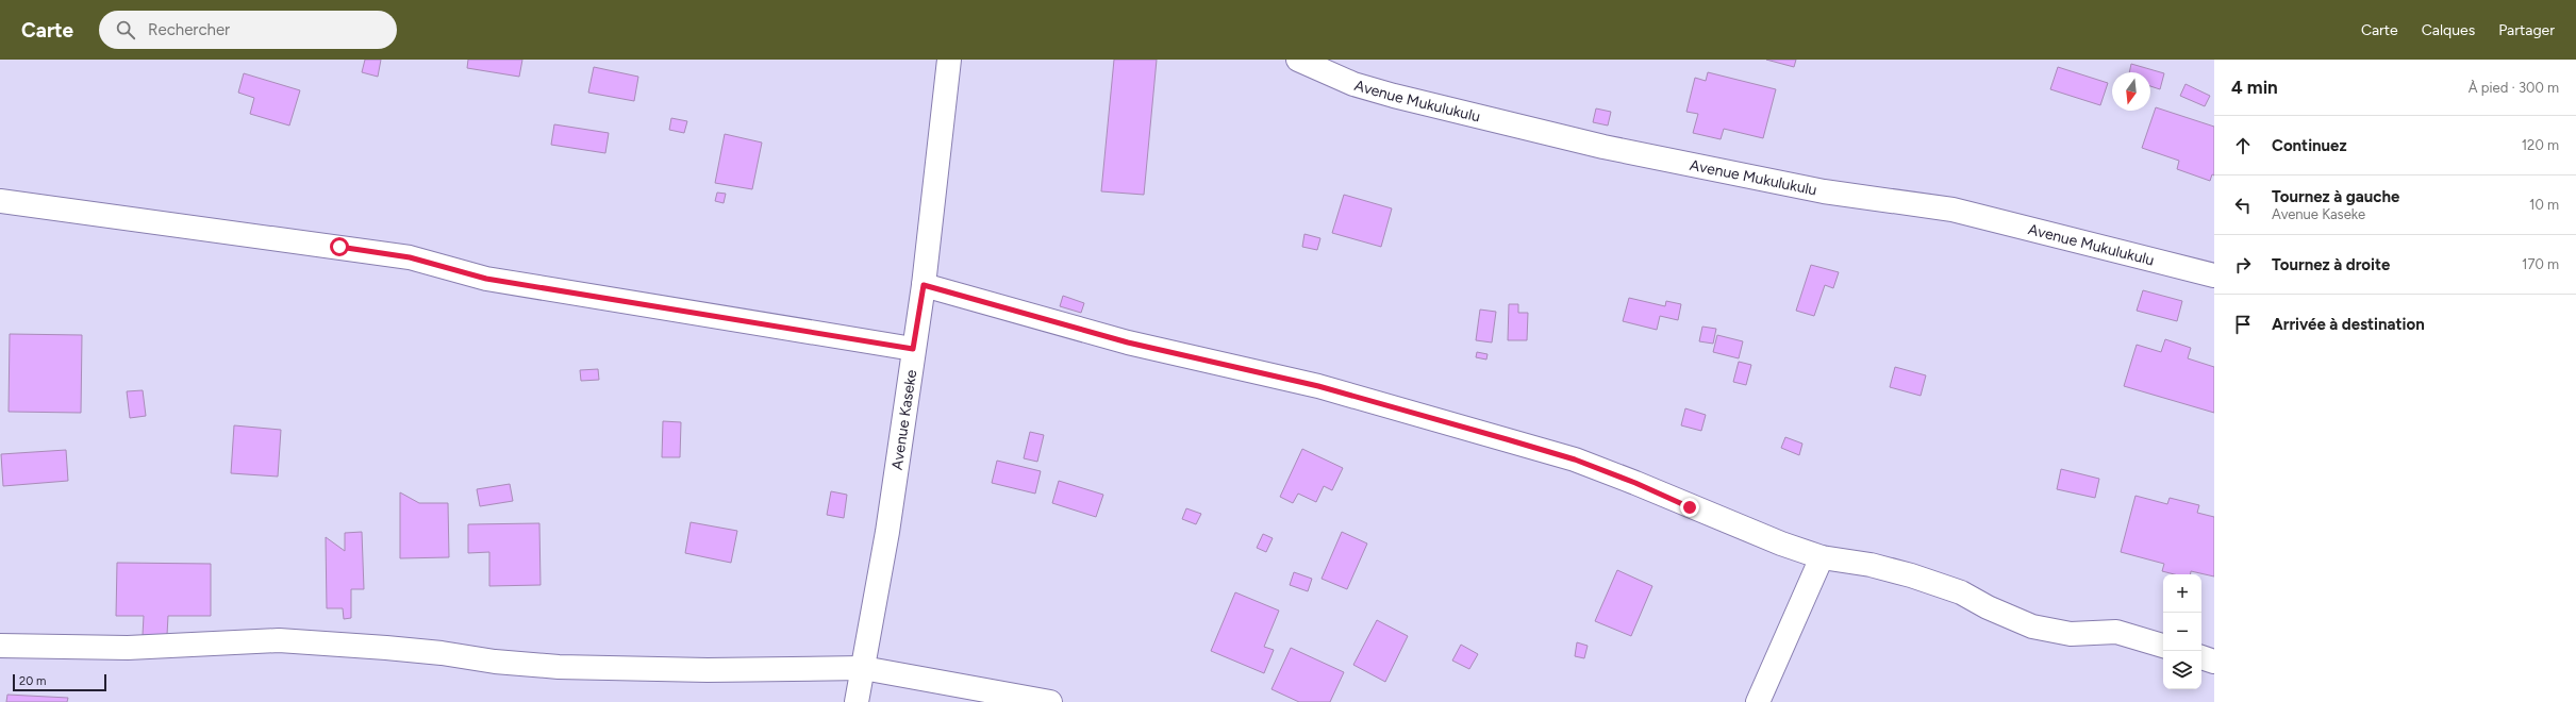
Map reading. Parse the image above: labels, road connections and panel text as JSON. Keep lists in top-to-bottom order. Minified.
{"streets":{"street":["Avenue Mukulukulu","Avenue Kaseke"]},"scale_bar":"20 m","north":"bottom","page":{"header":"Carte","search":"Rechercher","nav":["Carte","Calques","Partager"],"heading":["4 min","À pied · 300 m"],"list":[["Continuez","120 m"],["Tournez à gauche","Avenue Kaseke","10 m"],["Tournez à droite","170 m"],"Arrivée à destination"],"map_buttons":["+","−"],"scale":"20 m"}}
